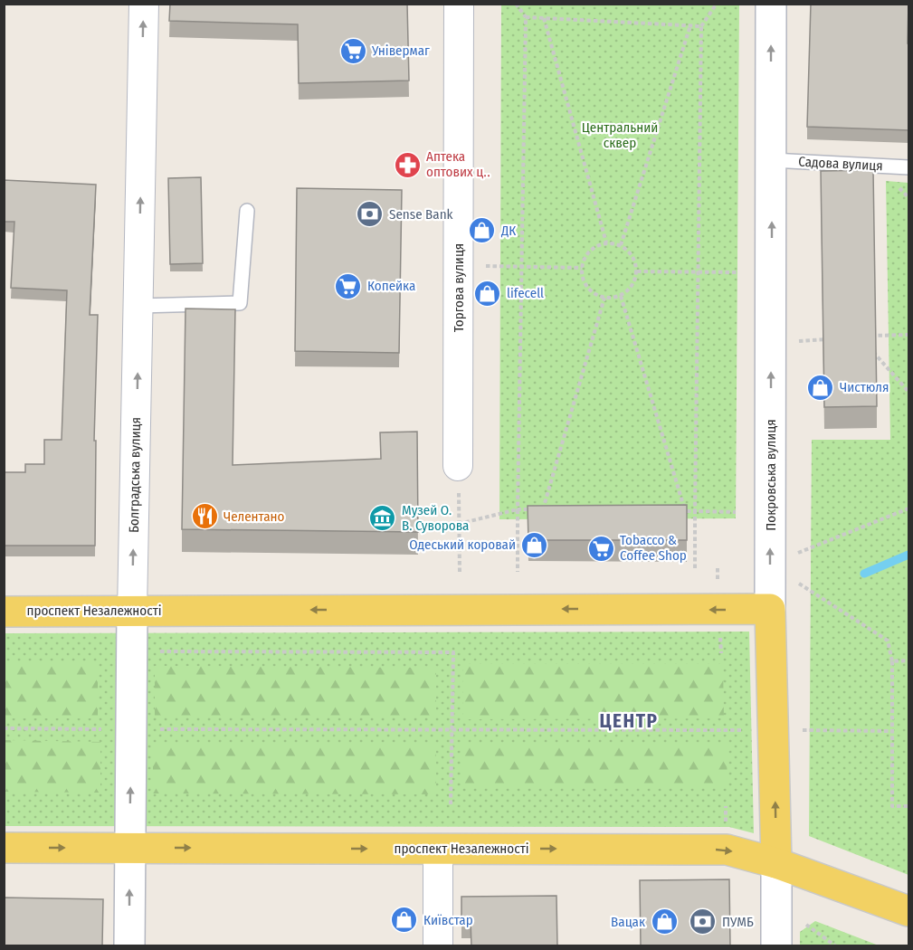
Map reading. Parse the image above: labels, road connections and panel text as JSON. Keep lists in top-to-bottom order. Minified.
{"streets":{"main road":["Болградська вулиця","Покровська вулиця","проспект Незалежності"],"street":["Торгова вулиця"],"lane":["Садова вулиця"]},"crossings":[["Садова вулиця","Покровська вулиця"],["Болградська вулиця","проспект Незалежності"],["Покровська вулиця","проспект Незалежності"]],"one_way":["Болградська вулиця","Покровська вулиця"],"districts":["ЦЕНТР"],"parks":["Центральний сквер"],"places":{"supermarket":["Універмаг","Копейка","Tobacco & Coffee Shop"],"pharmacy":["Аптека оптових ц‥"],"bank":["Sense Bank","ПУМБ"],"shop":["ДК","lifecell","Чистюля","Одеський коровай","Київстар","Вацак"],"restaurant":["Челентано"],"museum":["Музей О. В. Суворова"]}}
